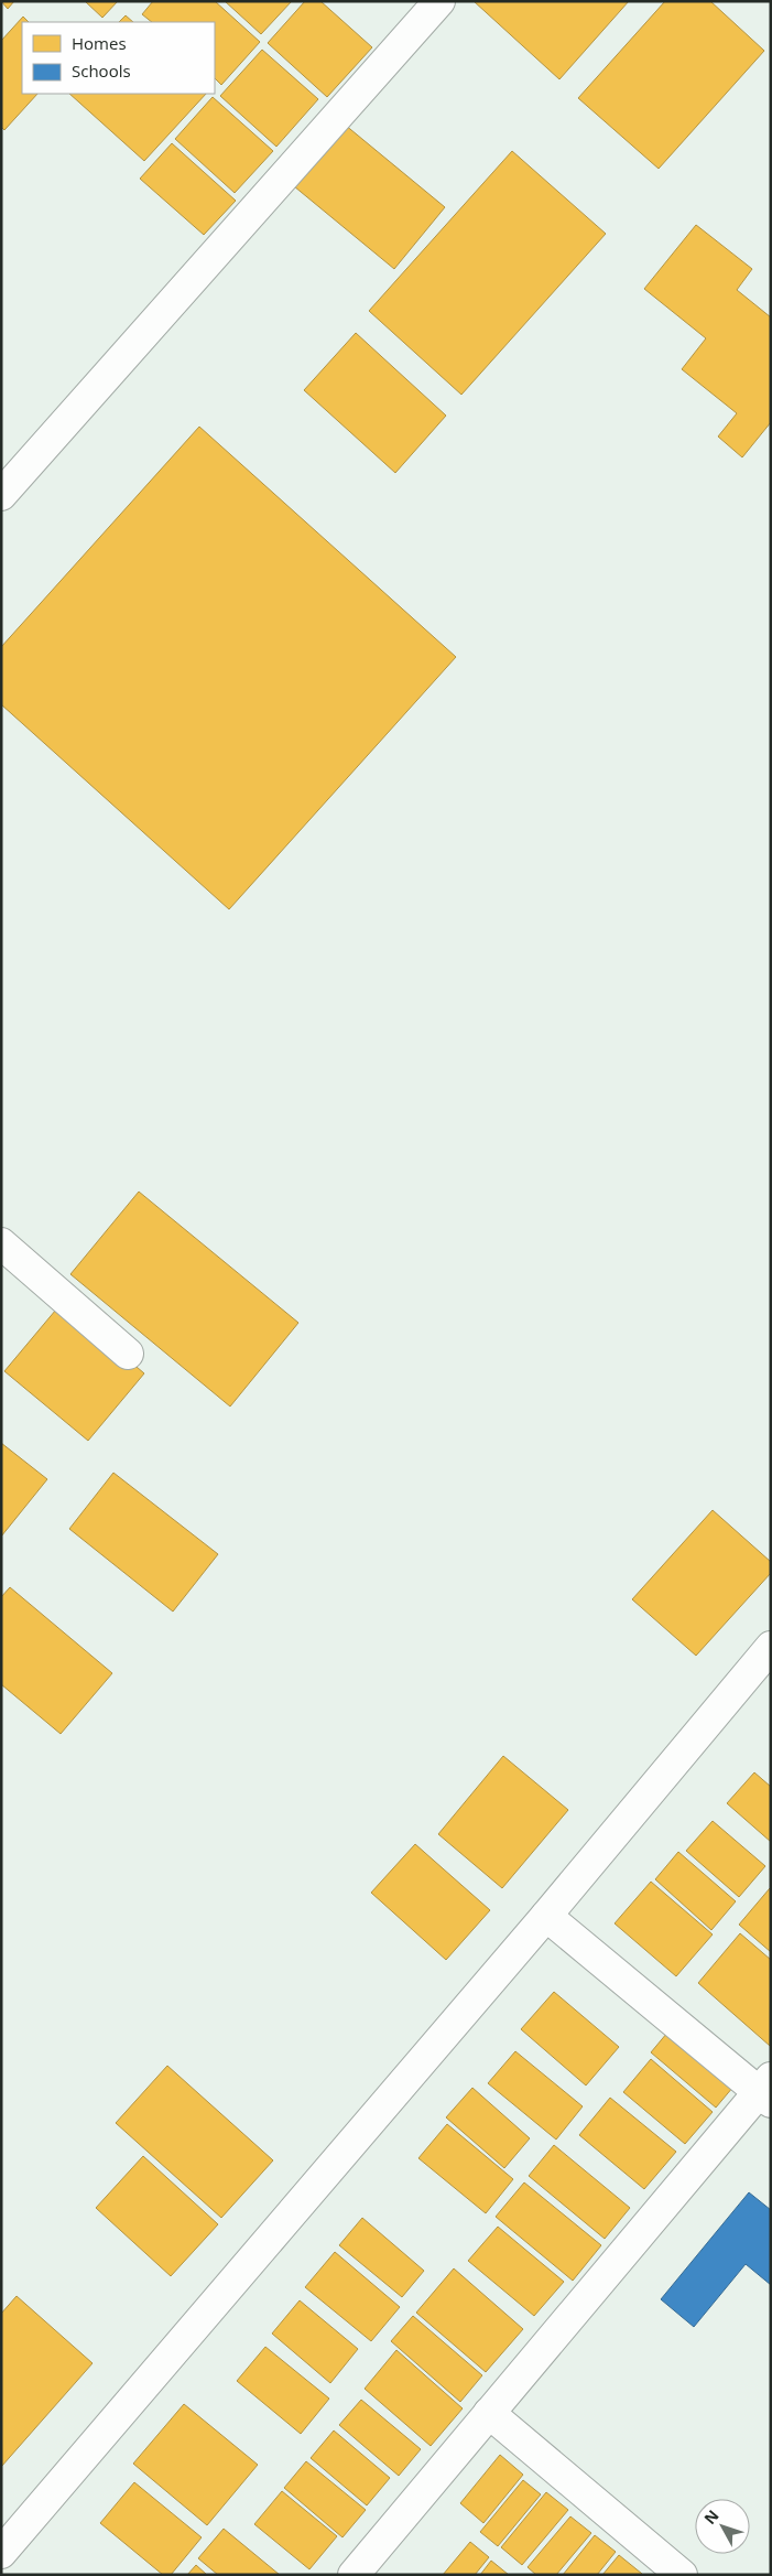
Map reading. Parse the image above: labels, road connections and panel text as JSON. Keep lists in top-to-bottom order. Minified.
{"legend":["Homes","Schools"],"north":"top left"}
